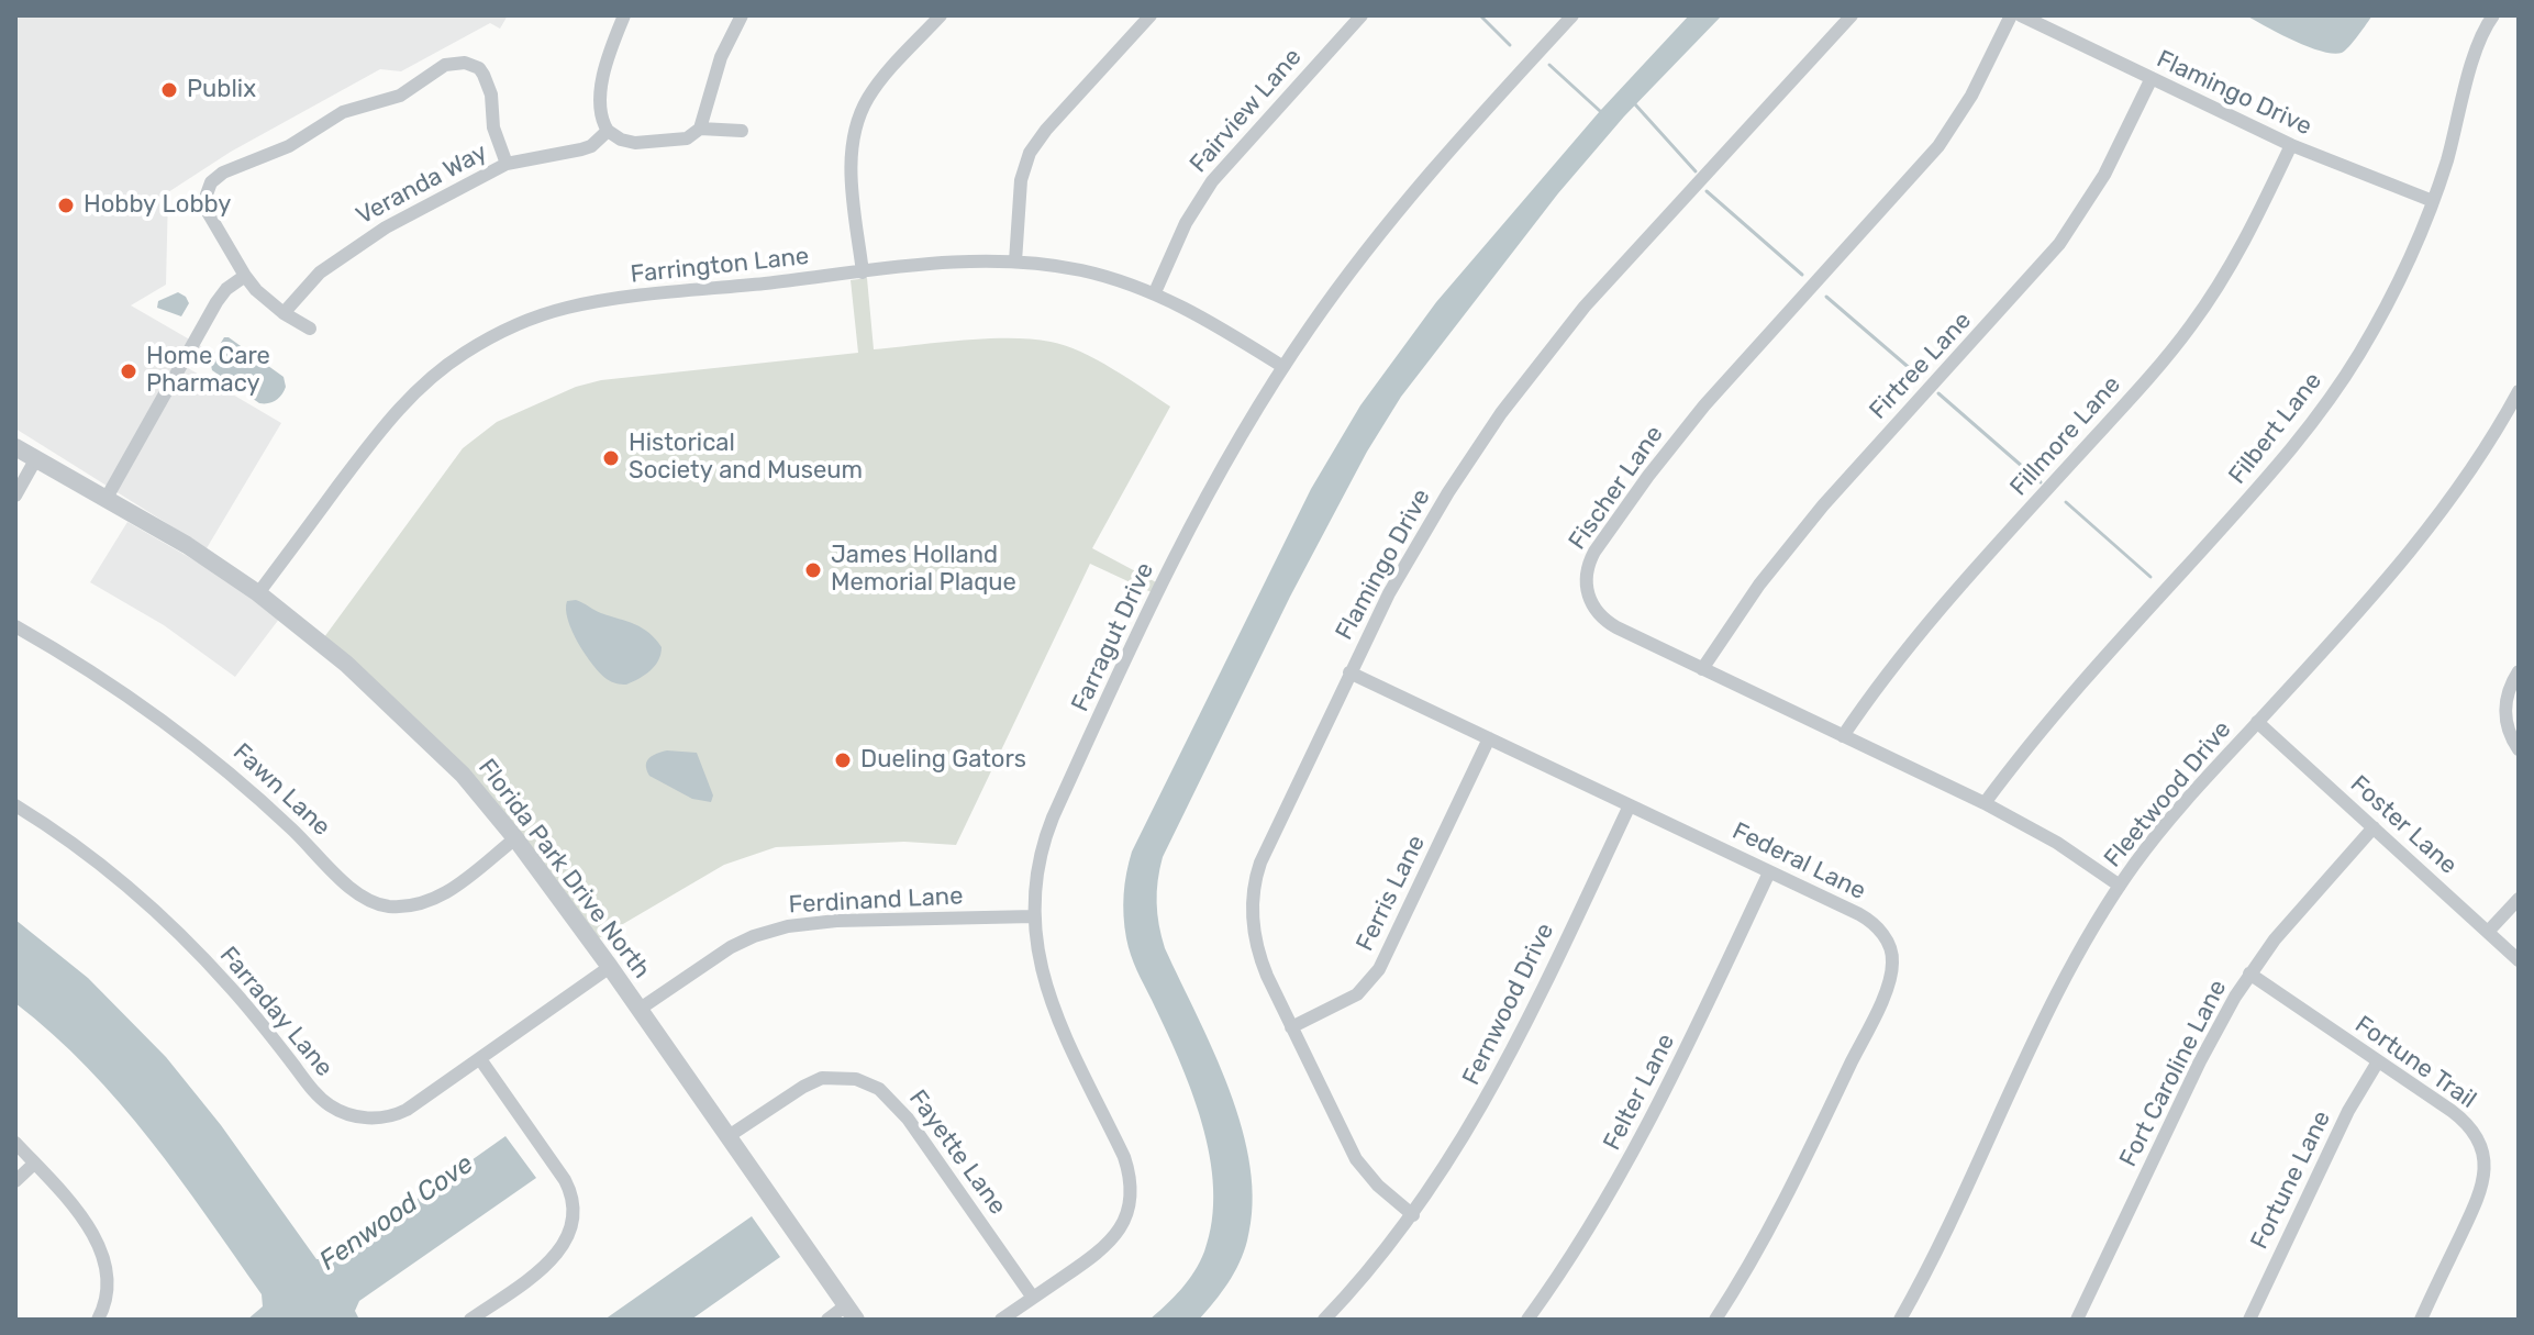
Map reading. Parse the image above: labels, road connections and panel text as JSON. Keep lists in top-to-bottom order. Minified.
{"streets":{"street":["Flamingo Drive","Fairview Lane","Veranda Way","Farrington Lane","Firtree Lane","Filbert Lane","Fillmore Lane","Fischer Lane","Farragut Drive","Fawn Lane","Fleetwood Drive","Foster Lane","Federal Lane","Florida Park Drive North","Ferris Lane","Ferdinand Lane","Fernwood Drive","Farraday Lane","Fortune Trail","Fort Caroline Lane","Felter Lane","Fayette Lane","Fortune Lane"]},"crossings":[["Flamingo Drive","Firtree Lane"],["Flamingo Drive","Filbert Lane"],["Flamingo Drive","Fillmore Lane"],["Flamingo Drive","Federal Lane"],["Flamingo Drive","Ferris Lane"],["Flamingo Drive","Fernwood Drive"],["Fairview Lane","Farrington Lane"],["Farrington Lane","Farragut Drive"],["Farrington Lane","Florida Park Drive North"],["Firtree Lane","Fischer Lane"],["Filbert Lane","Fischer Lane"],["Fillmore Lane","Fischer Lane"],["Fischer Lane","Fleetwood Drive"],["Farragut Drive","Ferdinand Lane"],["Farragut Drive","Fayette Lane"],["Fawn Lane","Florida Park Drive North"],["Fleetwood Drive","Foster Lane"],["Foster Lane","Fort Caroline Lane"],["Federal Lane","Ferris Lane"],["Federal Lane","Fernwood Drive"],["Federal Lane","Felter Lane"],["Florida Park Drive North","Ferdinand Lane"],["Florida Park Drive North","Farraday Lane"],["Florida Park Drive North","Fayette Lane"],["Fortune Trail","Fort Caroline Lane"],["Fortune Trail","Fortune Lane"]],"water":["Fenwood Cove"],"places":["Publix","Hobby Lobby","Home Care Pharmacy","Historical Society and Museum","James Holland Memorial Plaque","Dueling Gators"]}
